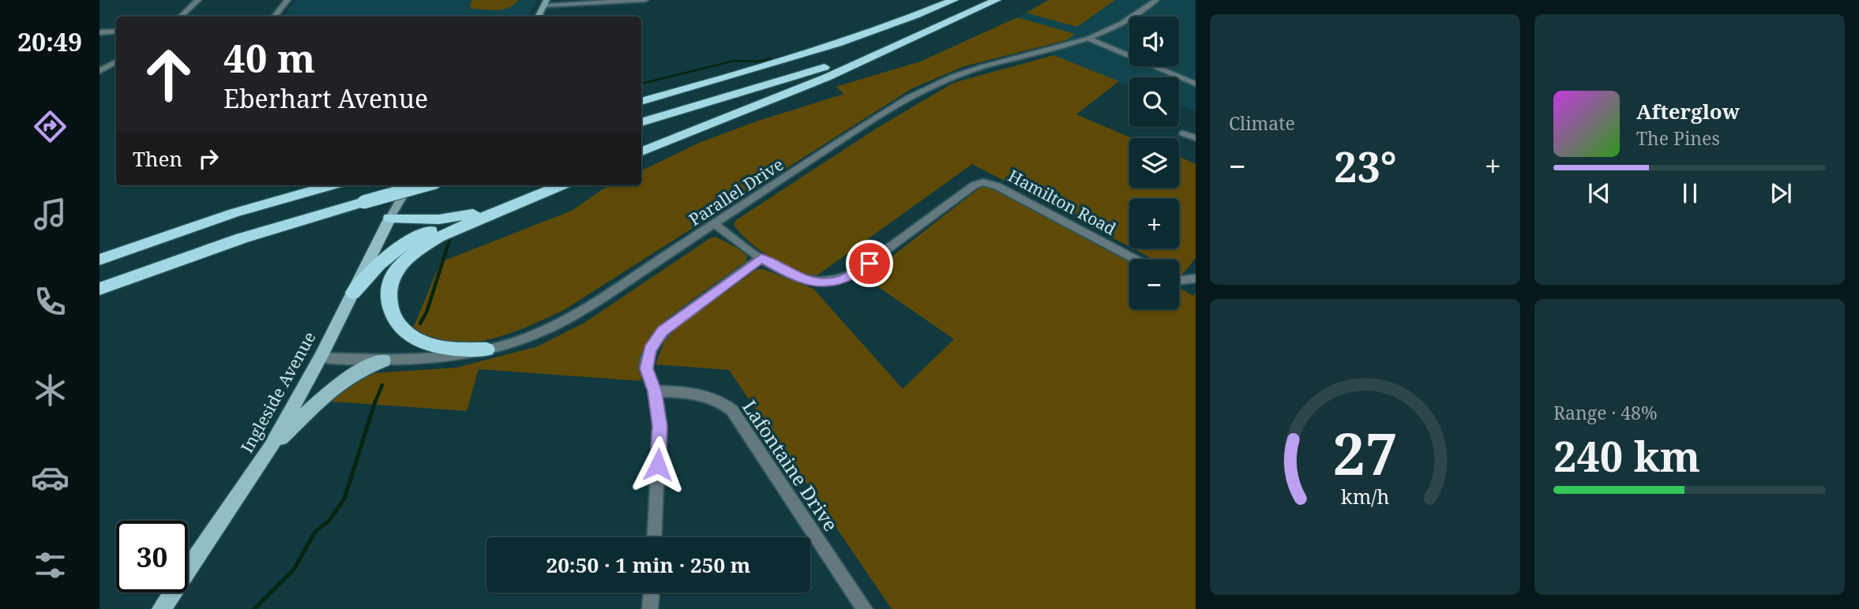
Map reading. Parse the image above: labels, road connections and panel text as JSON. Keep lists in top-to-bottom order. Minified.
{"streets":{"main road":["Ingleside Avenue"],"street":["Parallel Drive","Hamilton Road","Lafontaine Drive"]},"crossings":[["Parallel Drive","Ingleside Avenue"]],"page":{"tabs":"20:49","tile":["Climate",["Range · 48%","240 km"]],"map_buttons":["+","−"],"turn":["40 m","Eberhart Avenue"],"song":["Afterglow","The Pines"],"then":"Then","heat":["−","23°","+"],"limit":"30","trip":"20:50 · 1 min · 250 m","gauge":["27","km/h"]}}
